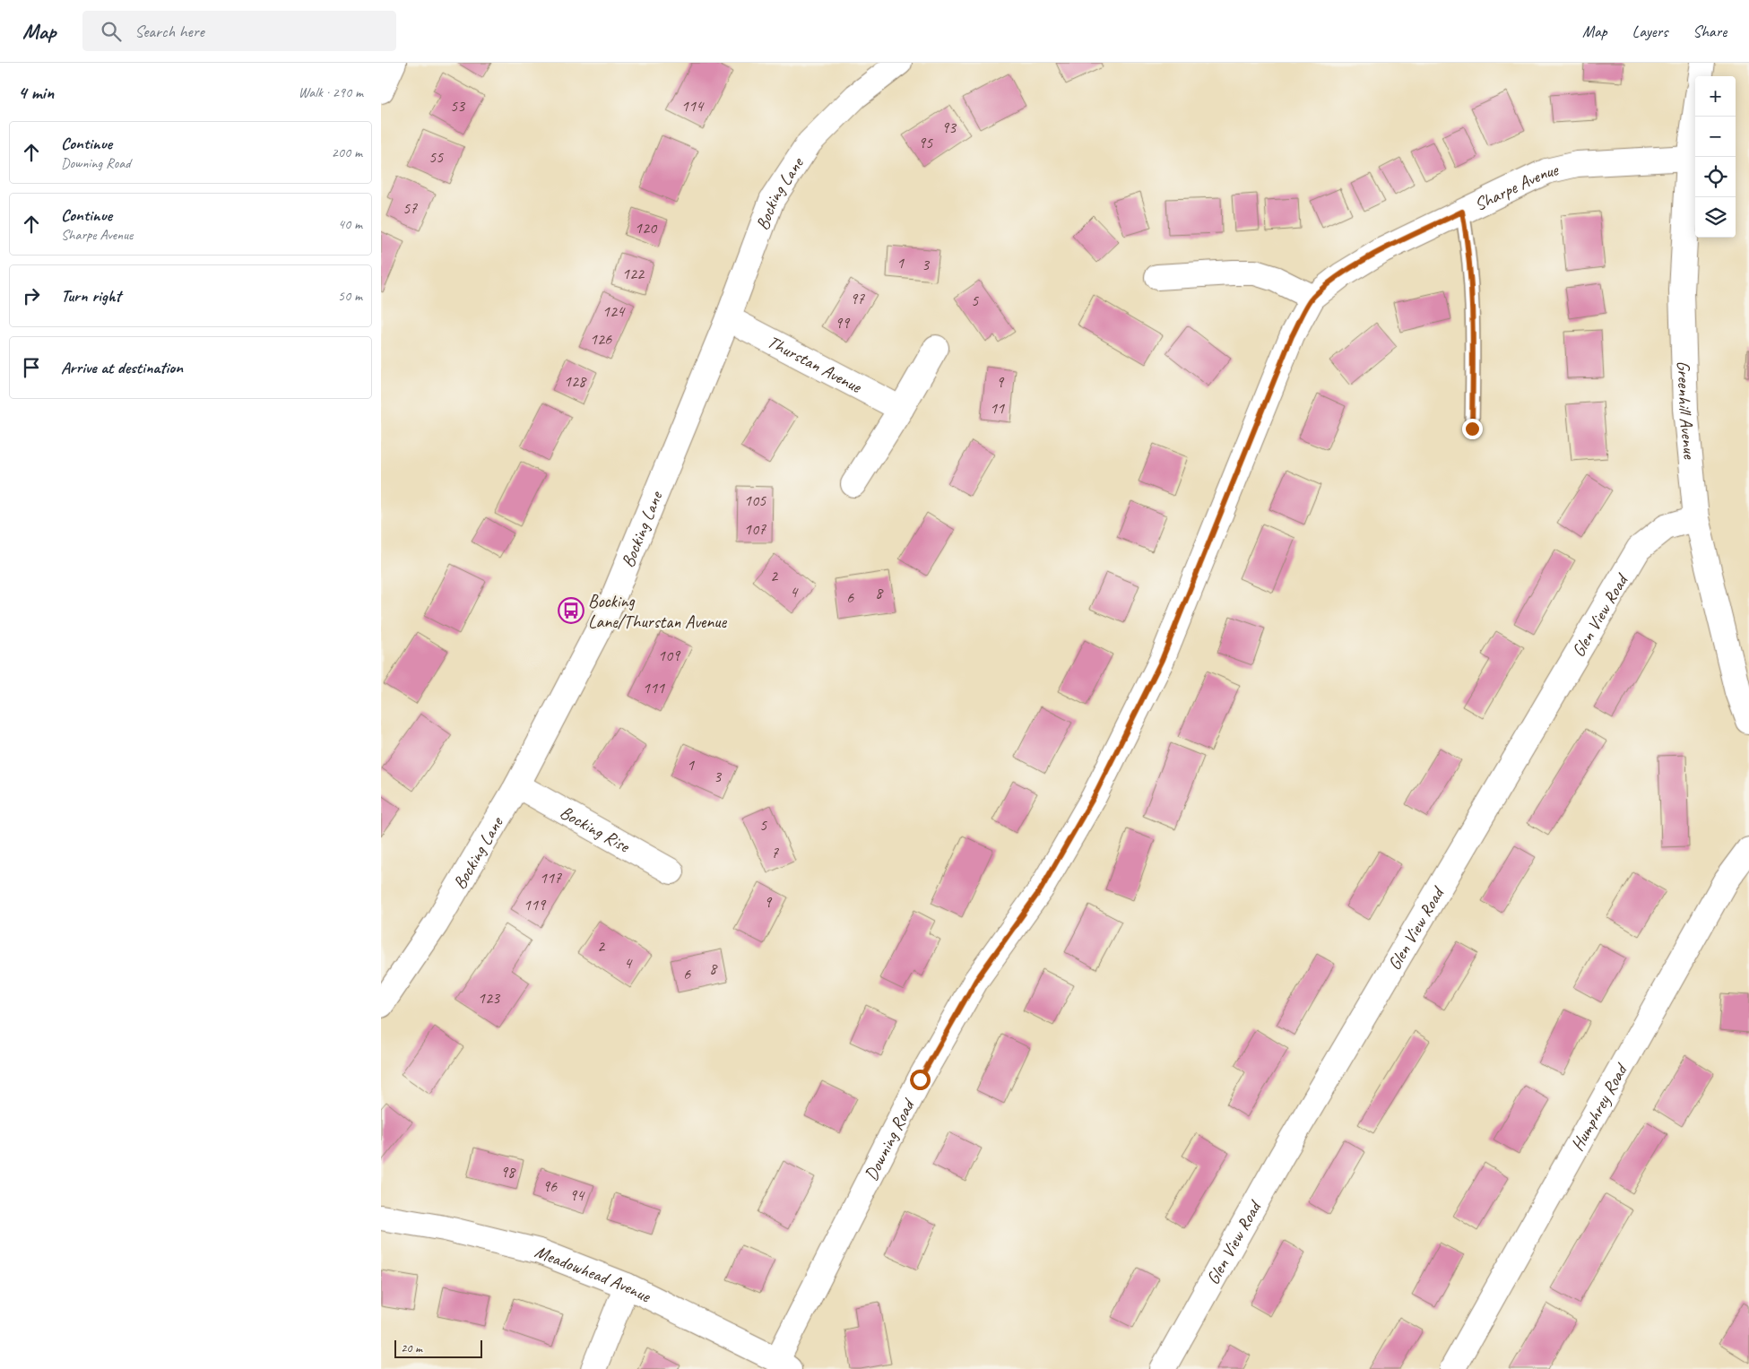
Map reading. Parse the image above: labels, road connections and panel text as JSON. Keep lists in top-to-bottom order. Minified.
{"streets":{"street":["Sharpe Avenue","Bocking Lane","Thurstan Avenue","Greenhill Avenue","Glen View Road","Bocking Rise","Humphrey Road","Downing Road","Meadowhead Avenue"]},"crossings":[["Sharpe Avenue","Greenhill Avenue"],["Sharpe Avenue","Downing Road"],["Bocking Lane","Thurstan Avenue"],["Bocking Lane","Bocking Rise"],["Greenhill Avenue","Glen View Road"],["Downing Road","Meadowhead Avenue"]],"places":{"bus stop":["Bocking Lane/Thurstan Avenue"]},"house_numbers":["53","114","93","95","55","57","120","1","3","122","97","5","124","99","126","128","9","11","105","107","2","4","8","6","109","111","1","3","5","7","117","9","119","2","4","8","6","123","98","96","94"],"scale_bar":"20 m","page":{"header":"Map","search":"Search here","nav":["Map","Layers","Share"],"heading":["4 min","Walk · 290 m"],"map_buttons":["+","−"],"list":[["Continue","Downing Road","200 m"],["Continue","Sharpe Avenue","40 m"],["Turn right","50 m"],"Arrive at destination"],"scale":"20 m"}}
